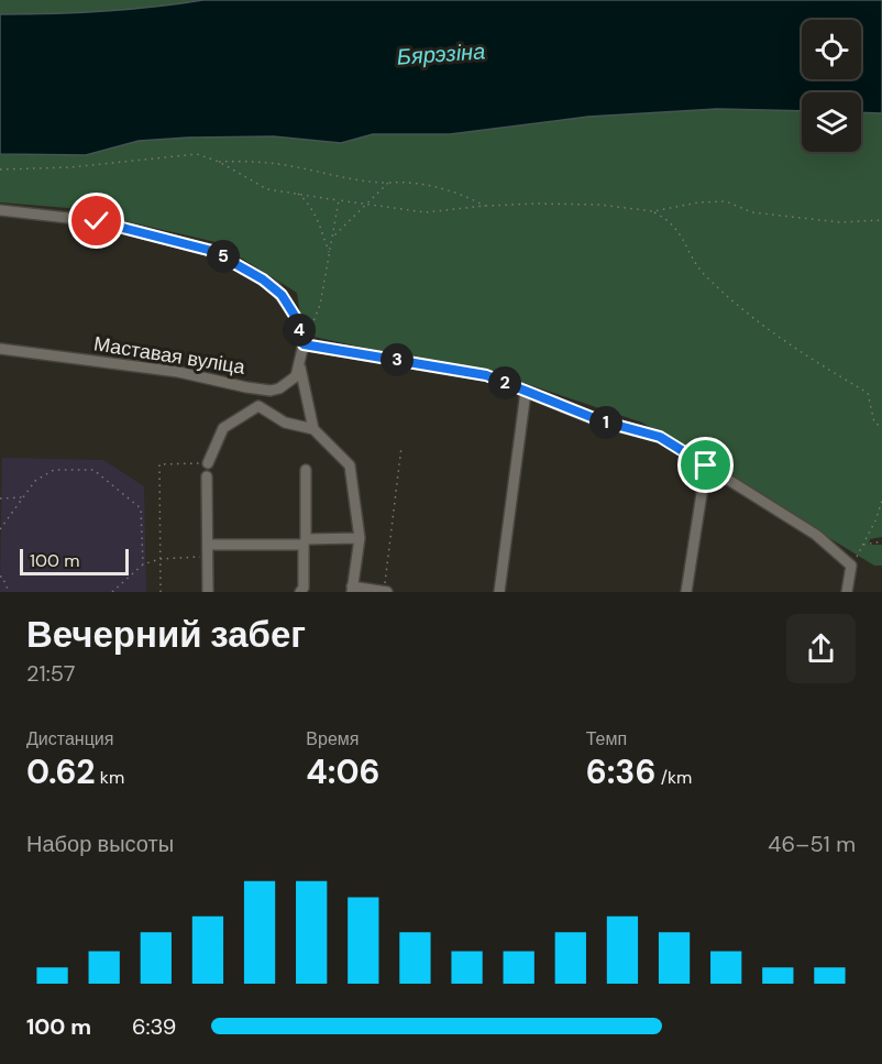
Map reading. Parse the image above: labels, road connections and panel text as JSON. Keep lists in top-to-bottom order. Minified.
{"streets":{"street":["Маставая вуліца"]},"water":["Бярэзіна"],"scale_bar":"100 m","page":{"pins":["5","4","3","2","1"],"scale":"100 m","heading":["Вечерний забег","21:57"],"stats":[["Дистанция","0.62 km"],["Время","4:06"],["Темп","6:36 /km"]],"chart":["Набор высоты","46–51 m"],"list":[{"name":"100 m","note":"6:39"}]}}
